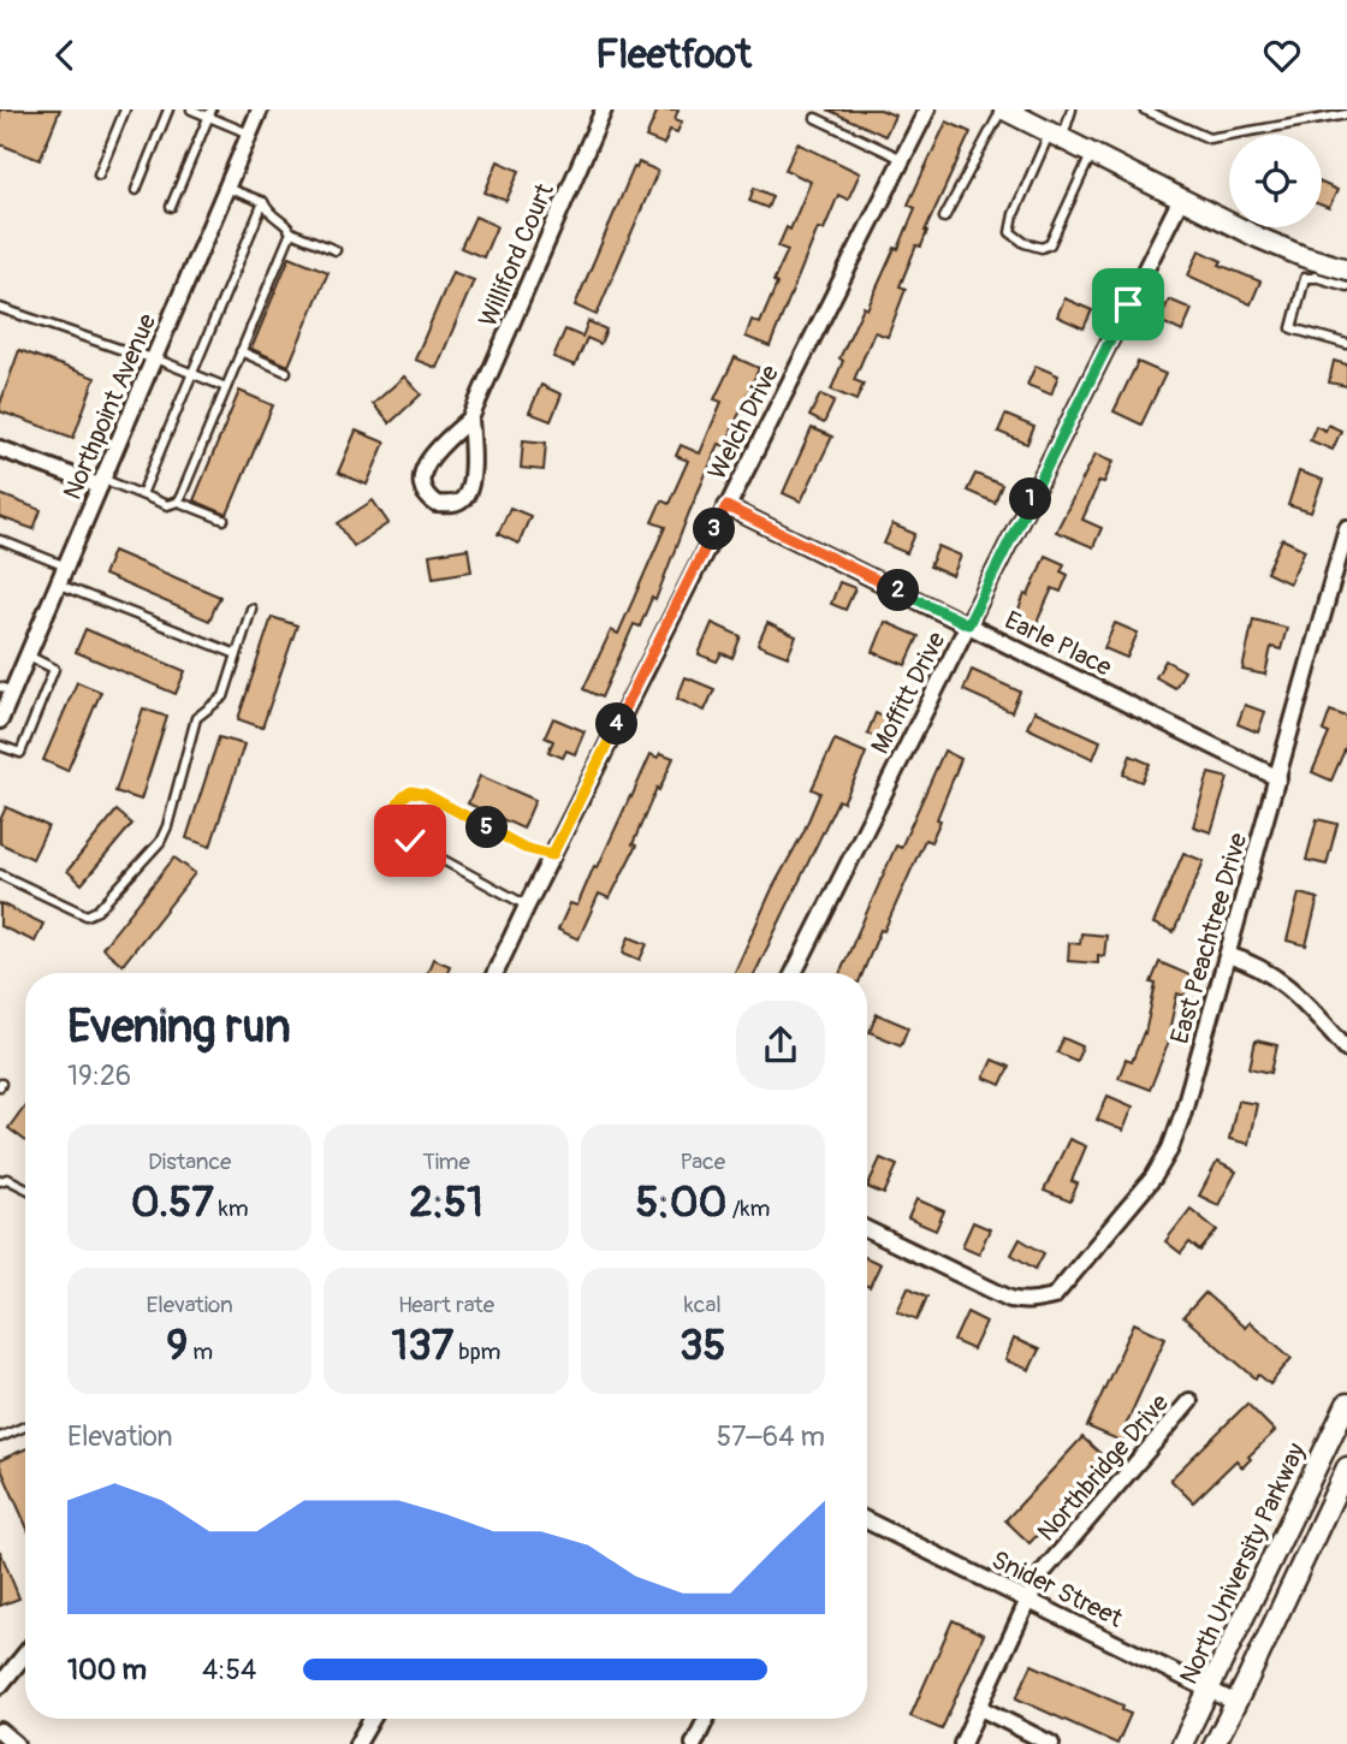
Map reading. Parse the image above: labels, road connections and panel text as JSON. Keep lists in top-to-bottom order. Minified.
{"streets":{"main road":["North University Parkway"],"street":["Williford Court","Northpoint Avenue","Welch Drive","Earle Place","Moffitt Drive","East Peachtree Drive","Northbridge Drive","Snider Street"]},"crossings":[["Welch Drive","Earle Place"],["Earle Place","Moffitt Drive"],["Earle Place","East Peachtree Drive"],["Northbridge Drive","Snider Street"],["North University Parkway","Snider Street"]],"page":{"header":"Fleetfoot","pins":["1","3","2","4","5"],"heading":["Evening run","19:26"],"stats":[["Distance","0.57 km"],["Time","2:51"],["Pace","5:00 /km"],["Elevation","9 m"],["Heart rate","137 bpm"],["kcal","35"]],"chart":["Elevation","57–64 m"],"list":[{"name":"100 m","note":"4:54"}]}}
